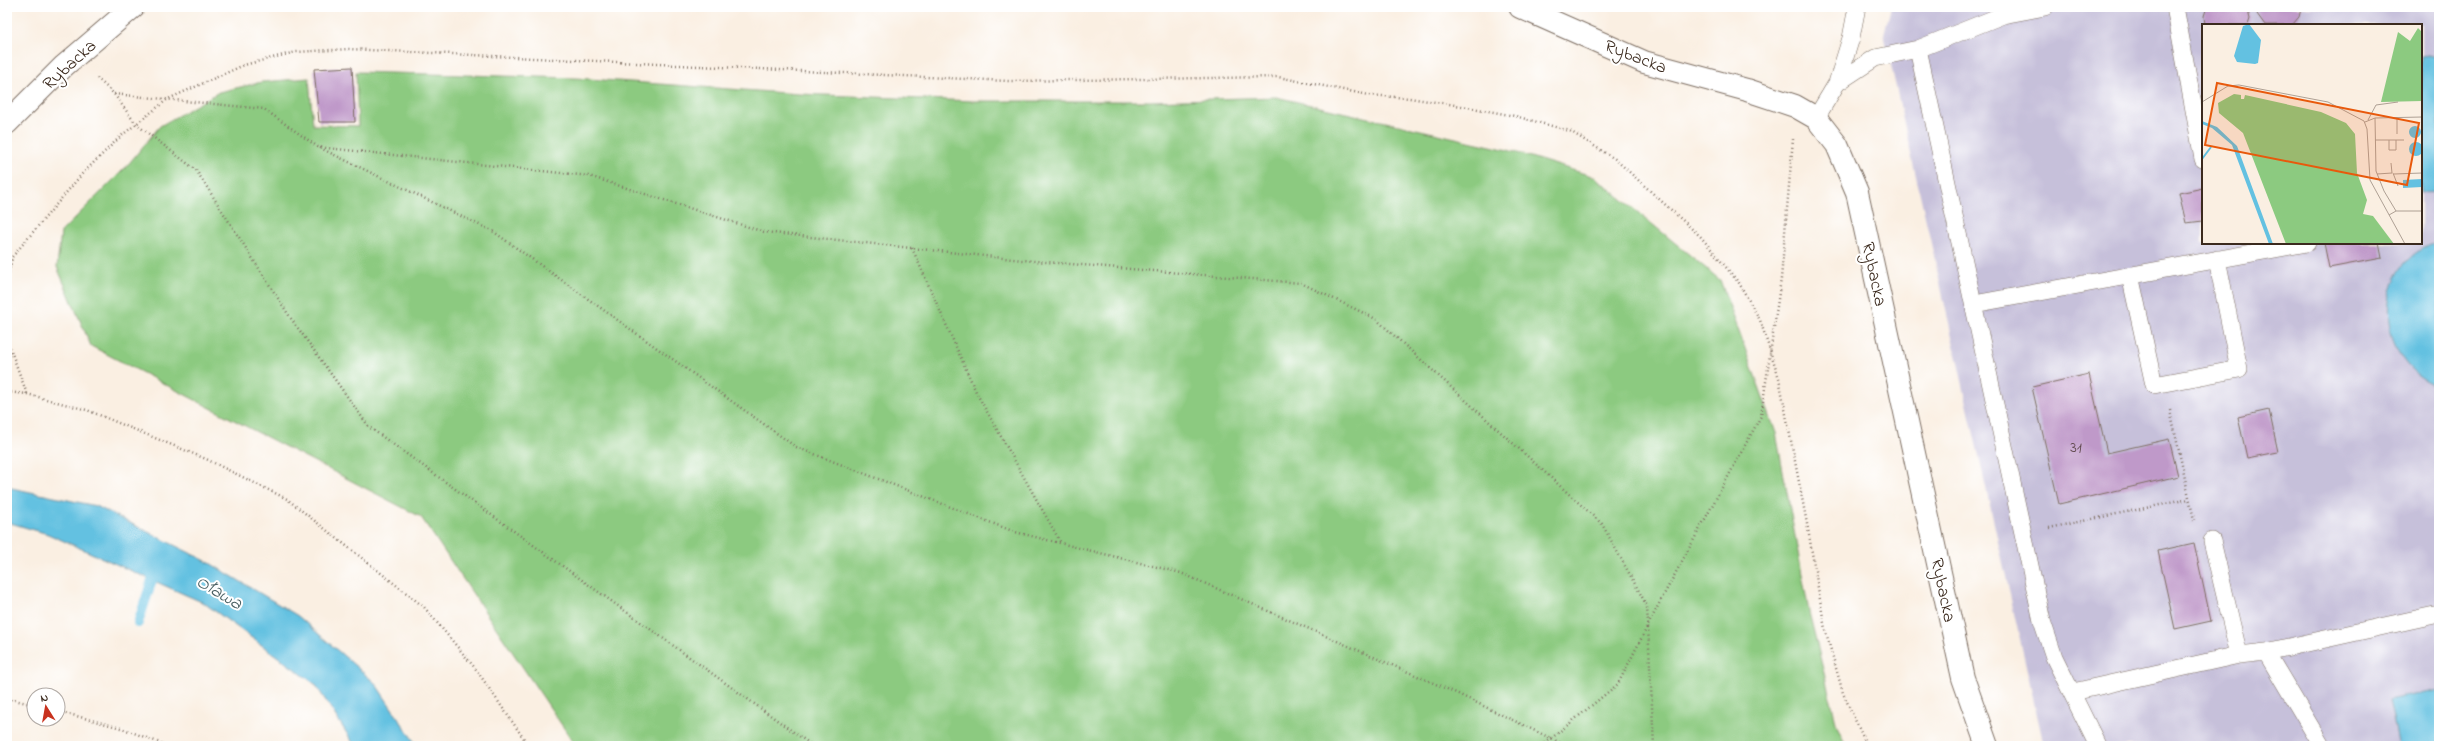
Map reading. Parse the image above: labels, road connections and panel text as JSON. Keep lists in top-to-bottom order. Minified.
{"streets":{"street":["Rybacka"]},"water":["Oława"],"house_numbers":["31"],"north":"top"}
